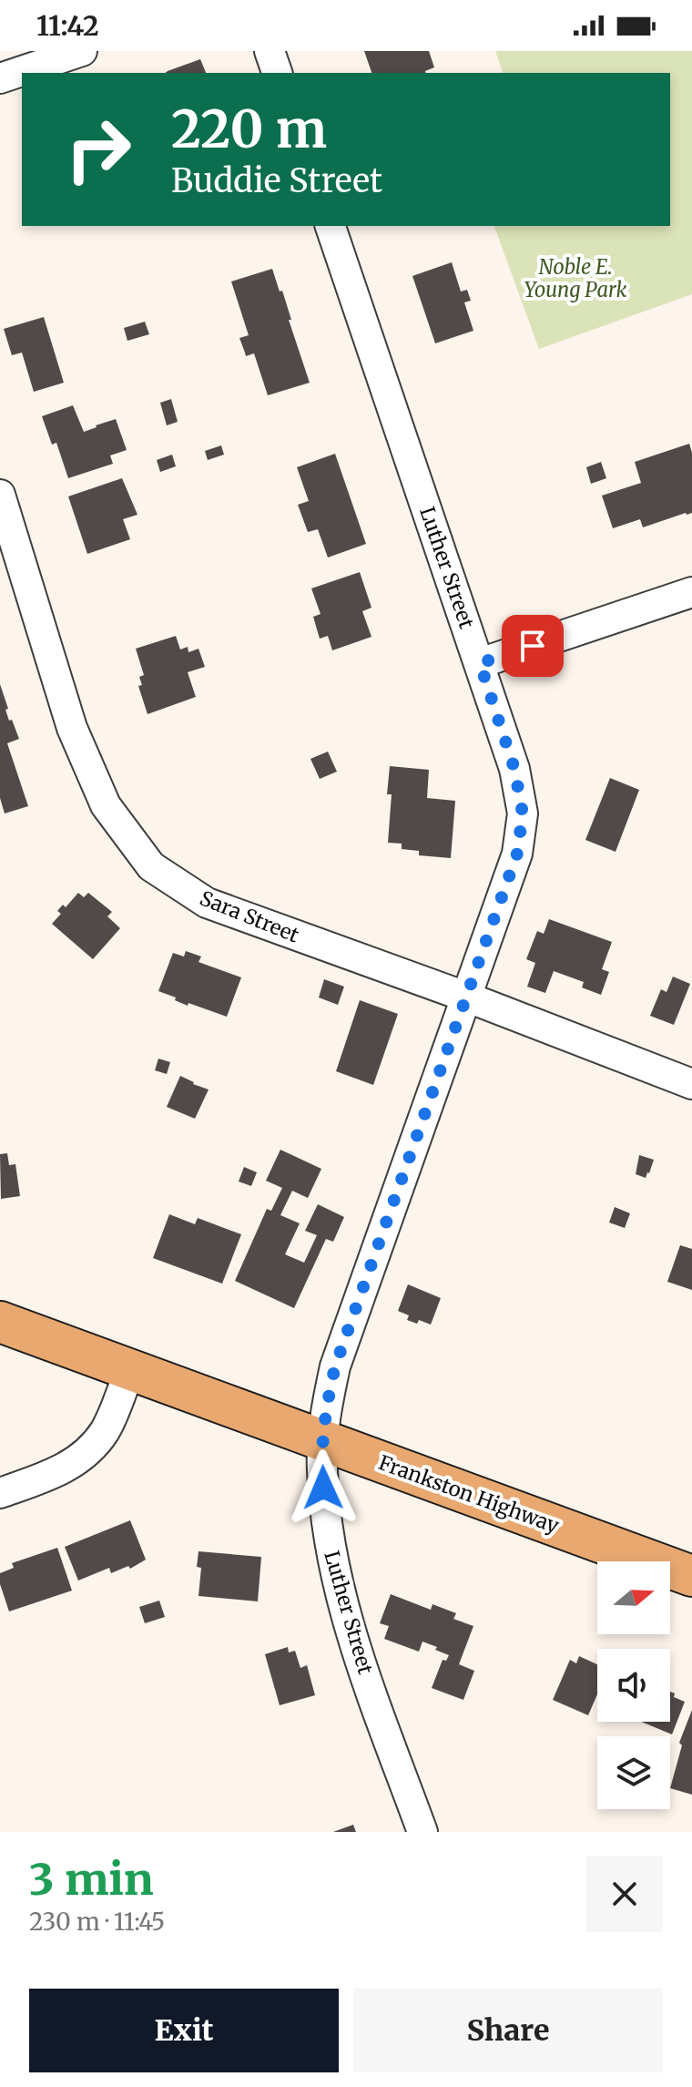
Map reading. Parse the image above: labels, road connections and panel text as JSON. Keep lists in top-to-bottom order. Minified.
{"streets":{"main road":["Frankston Highway"],"street":["Luther Street","Sara Street"]},"crossings":[["Luther Street","Sara Street"],["Luther Street","Frankston Highway"]],"parks":["Noble E. Young Park"],"north":"right","page":{"status":"11:42","turn":["220 m","Buddie Street"],"heading":["3 min","230 m · 11:45"],"buttons":["Exit","Share"]}}
